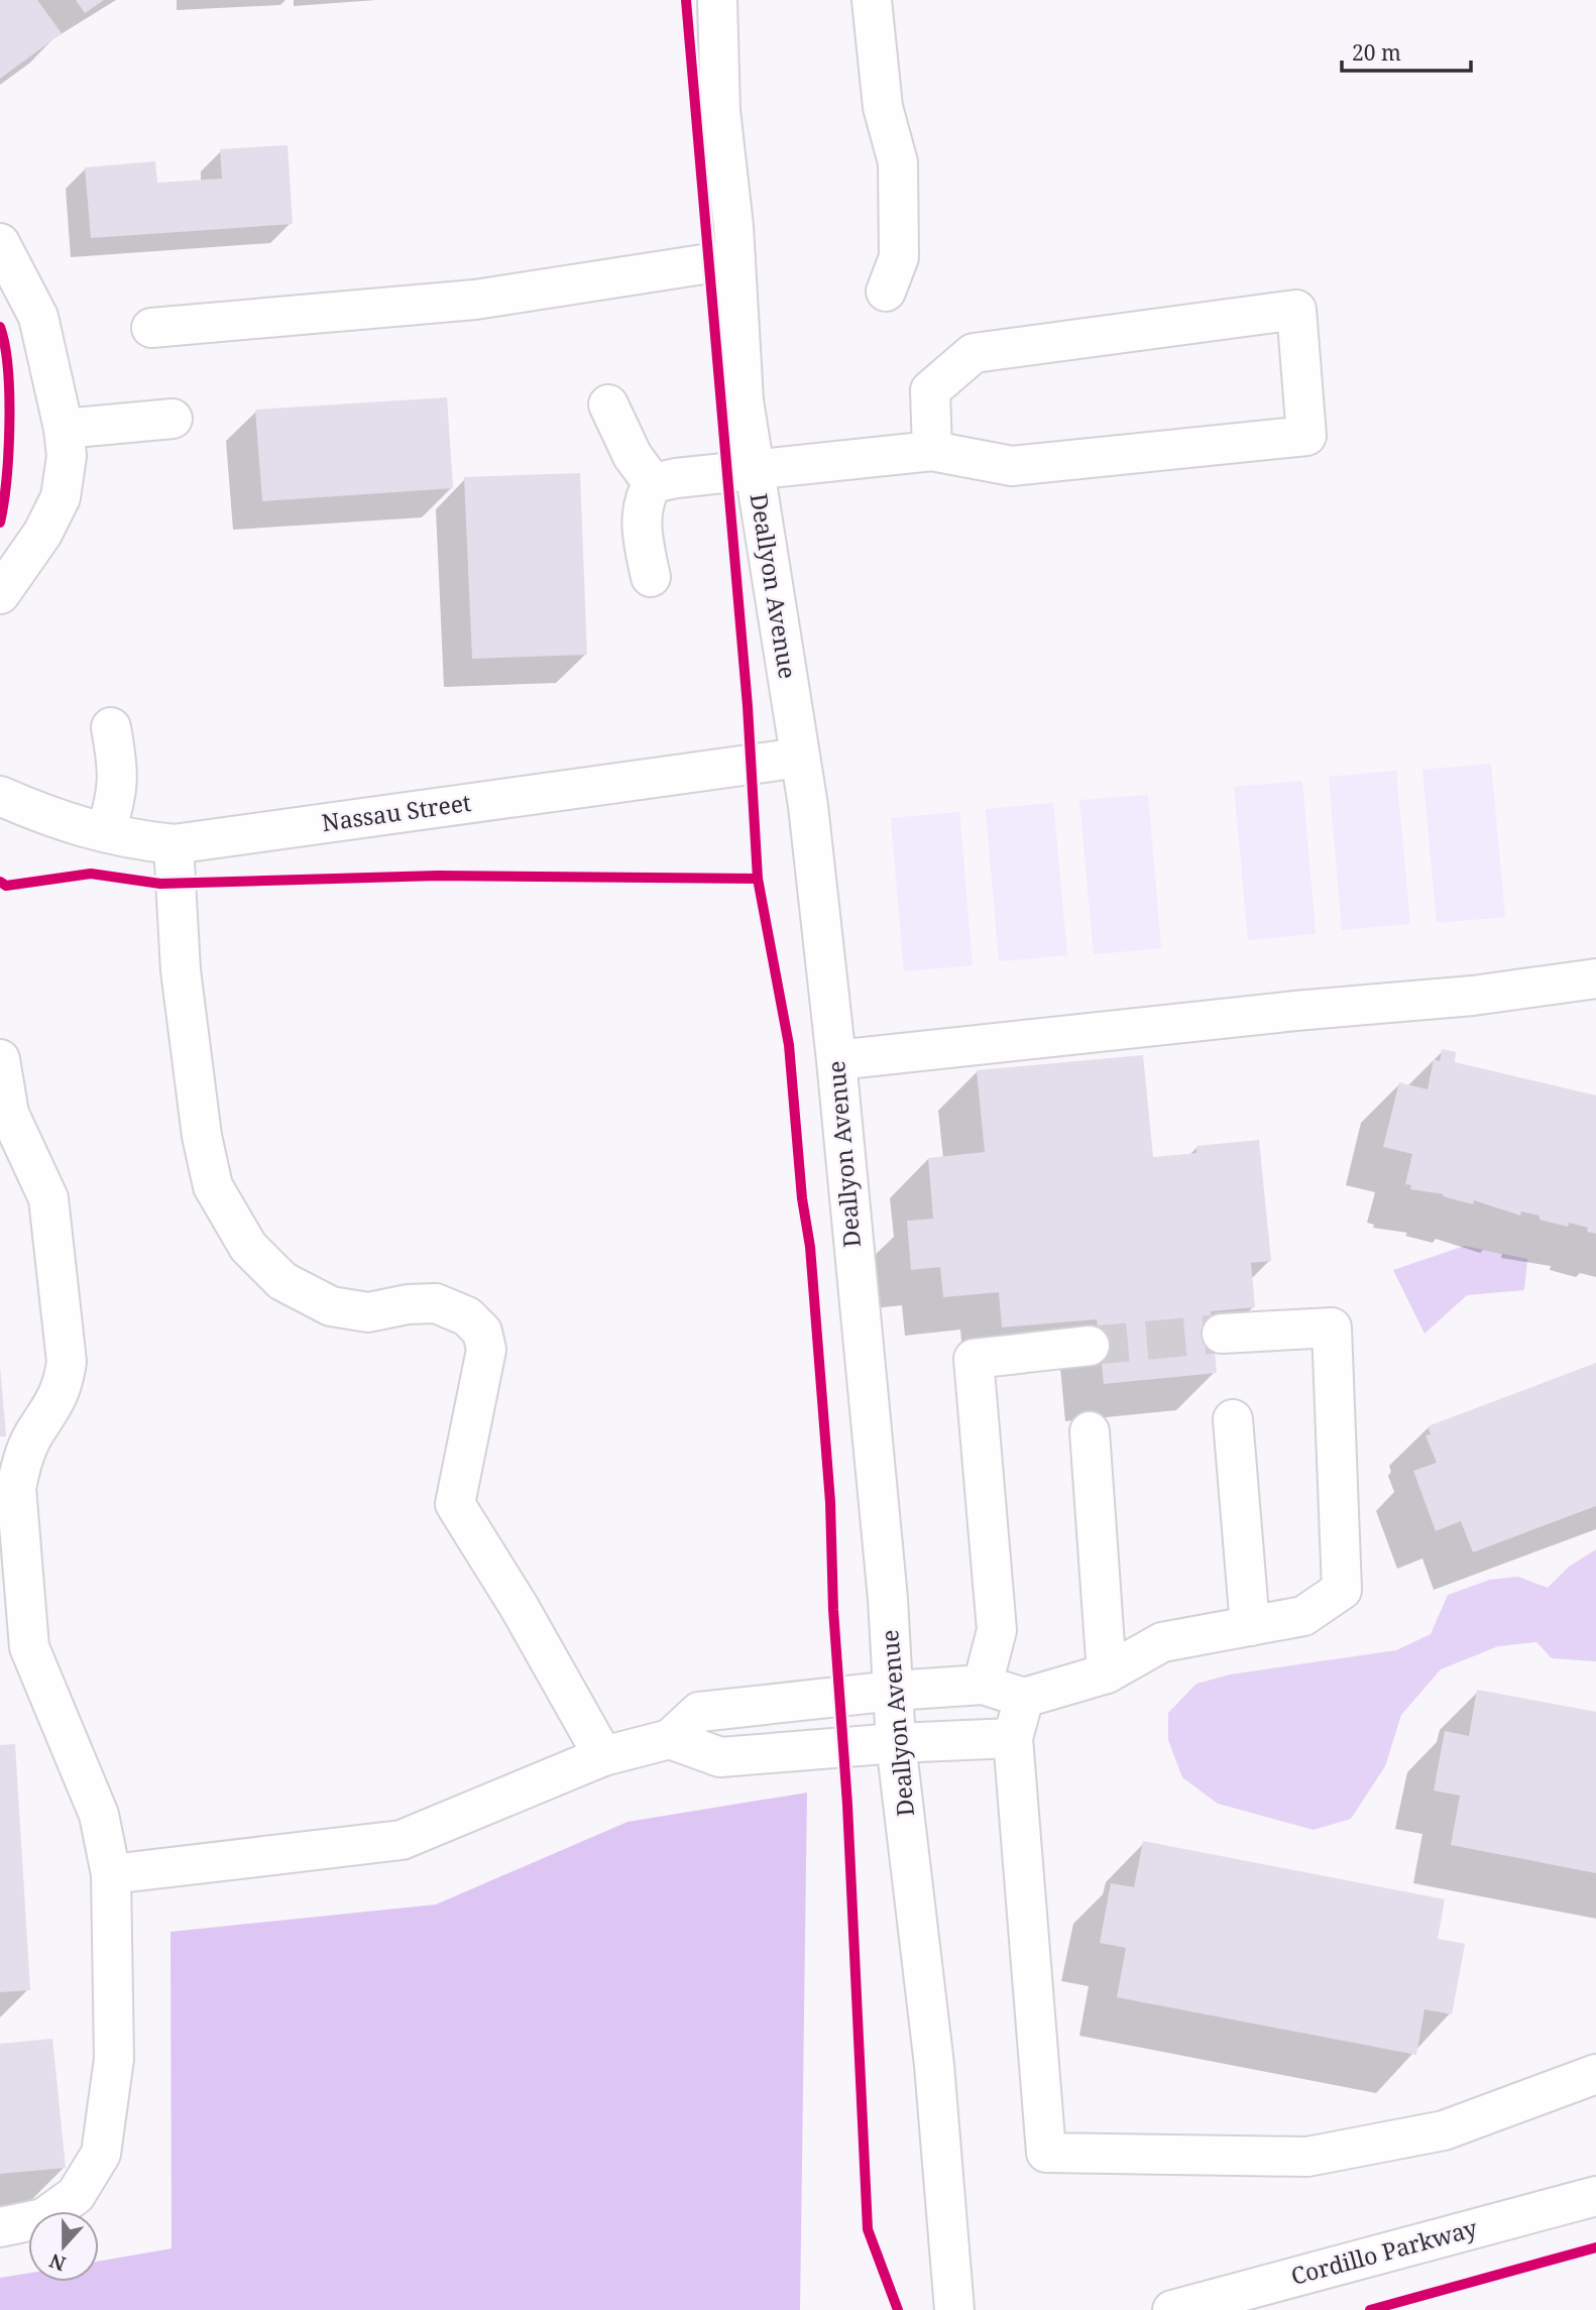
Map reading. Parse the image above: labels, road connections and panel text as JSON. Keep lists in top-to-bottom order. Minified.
{"streets":{"street":["Deallyon Avenue","Nassau Street","Cordillo Parkway"]},"crossings":[["Deallyon Avenue","Nassau Street"]],"scale_bar":"20 m","north":"bottom"}
